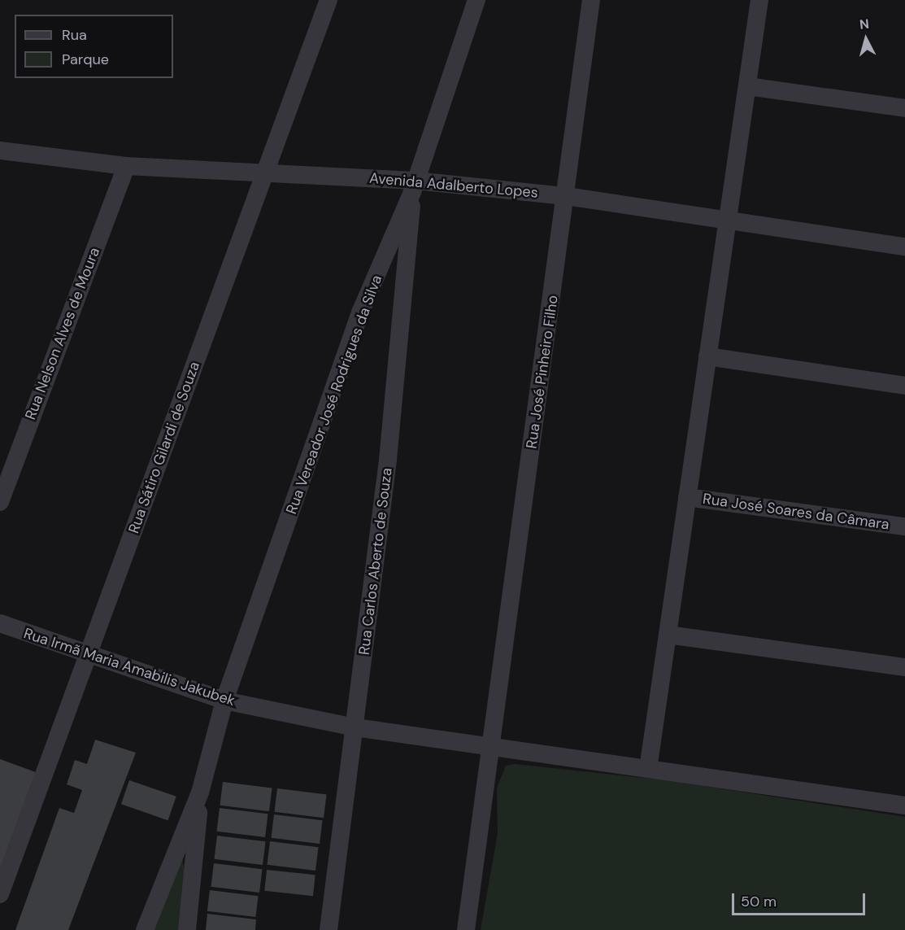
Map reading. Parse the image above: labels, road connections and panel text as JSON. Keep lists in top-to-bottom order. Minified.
{"streets":{"street":["Avenida Adalberto Lopes","Rua Nelson Alves de Moura","Rua José Pinheiro Filho","Rua Vereador José Rodrigues da Silva","Rua Sátiro Gilardi de Souza","Rua José Soares da Câmara","Rua Carlos Aberto de Souza","Rua Irmã Maria Amabilis Jakubek"]},"crossings":[["Avenida Adalberto Lopes","Rua Nelson Alves de Moura"],["Avenida Adalberto Lopes","Rua José Pinheiro Filho"],["Avenida Adalberto Lopes","Rua Vereador José Rodrigues da Silva"],["Avenida Adalberto Lopes","Rua Sátiro Gilardi de Souza"],["Avenida Adalberto Lopes","Rua Carlos Aberto de Souza"],["Rua José Pinheiro Filho","Rua Irmã Maria Amabilis Jakubek"],["Rua Vereador José Rodrigues da Silva","Rua Carlos Aberto de Souza"],["Rua Vereador José Rodrigues da Silva","Rua Irmã Maria Amabilis Jakubek"],["Rua Sátiro Gilardi de Souza","Rua Irmã Maria Amabilis Jakubek"],["Rua Carlos Aberto de Souza","Rua Irmã Maria Amabilis Jakubek"]],"legend":["Rua","Parque"],"scale_bar":"50 m","north":"top"}
